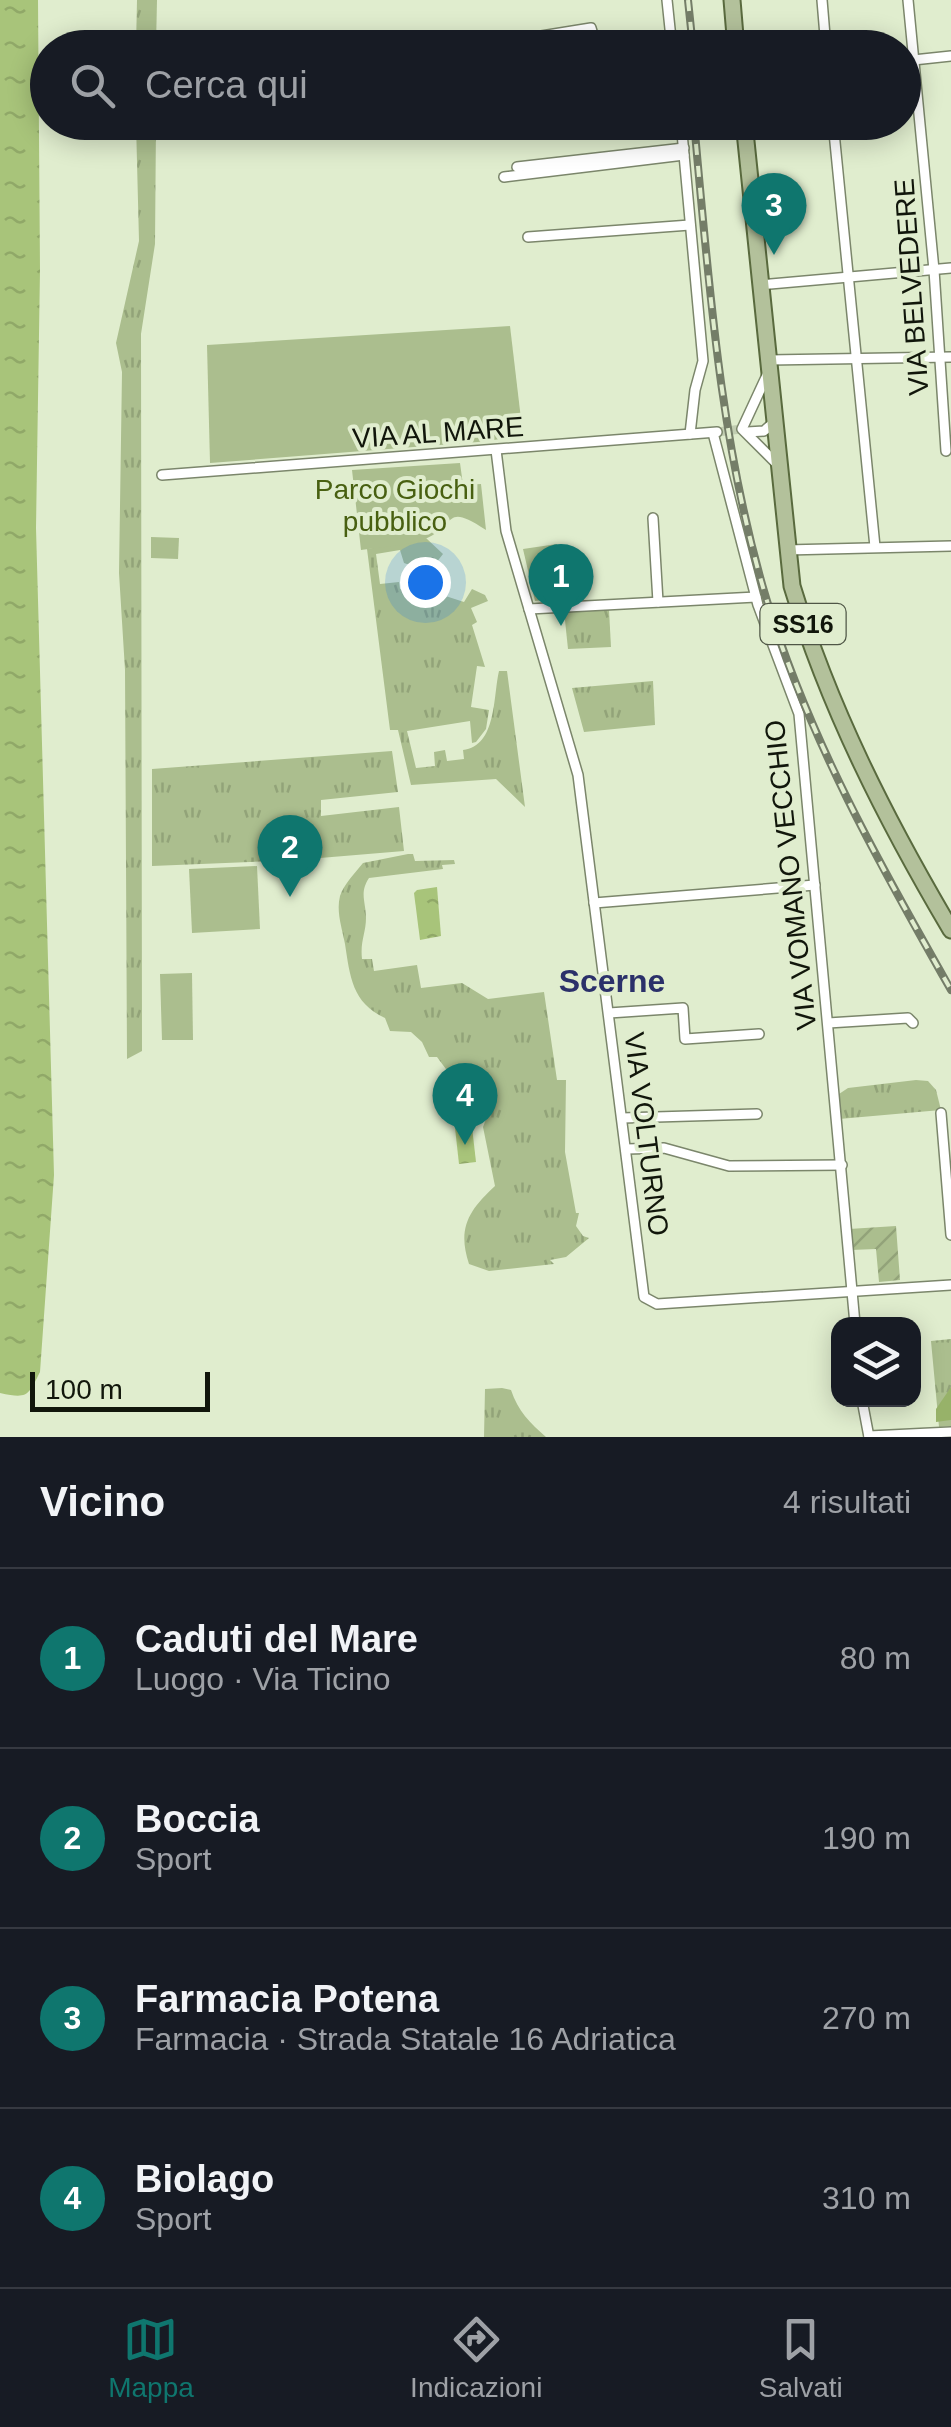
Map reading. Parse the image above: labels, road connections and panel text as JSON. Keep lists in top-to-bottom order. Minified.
{"streets":{"main road":["SS16"],"street":["VIA BELVEDERE","VIA AL MARE","VIA VOMANO VECCHIO","VIA VOLTURNO"]},"crossings":[["VIA AL MARE","VIA VOMANO VECCHIO"],["VIA AL MARE","VIA VOLTURNO"],["VIA VOMANO VECCHIO","VIA VOLTURNO"]],"districts":["Scerne"],"parks":["Parco Giochi pubblico"],"scale_bar":"100 m","page":{"search":"Cerca qui","pins":["3","1","2","4"],"scale":"100 m","heading":["Vicino","4 risultati"],"list":[{"mark":"1","name":"Caduti del Mare","note":"Luogo · Via Ticino","value":"80 m"},{"mark":"2","name":"Boccia","note":"Sport","value":"190 m"},{"mark":"3","name":"Farmacia Potena","note":"Farmacia · Strada Statale 16 Adriatica","value":"270 m"},{"mark":"4","name":"Biolago","note":"Sport","value":"310 m"}],"nav":["Mappa","Indicazioni","Salvati"]}}
